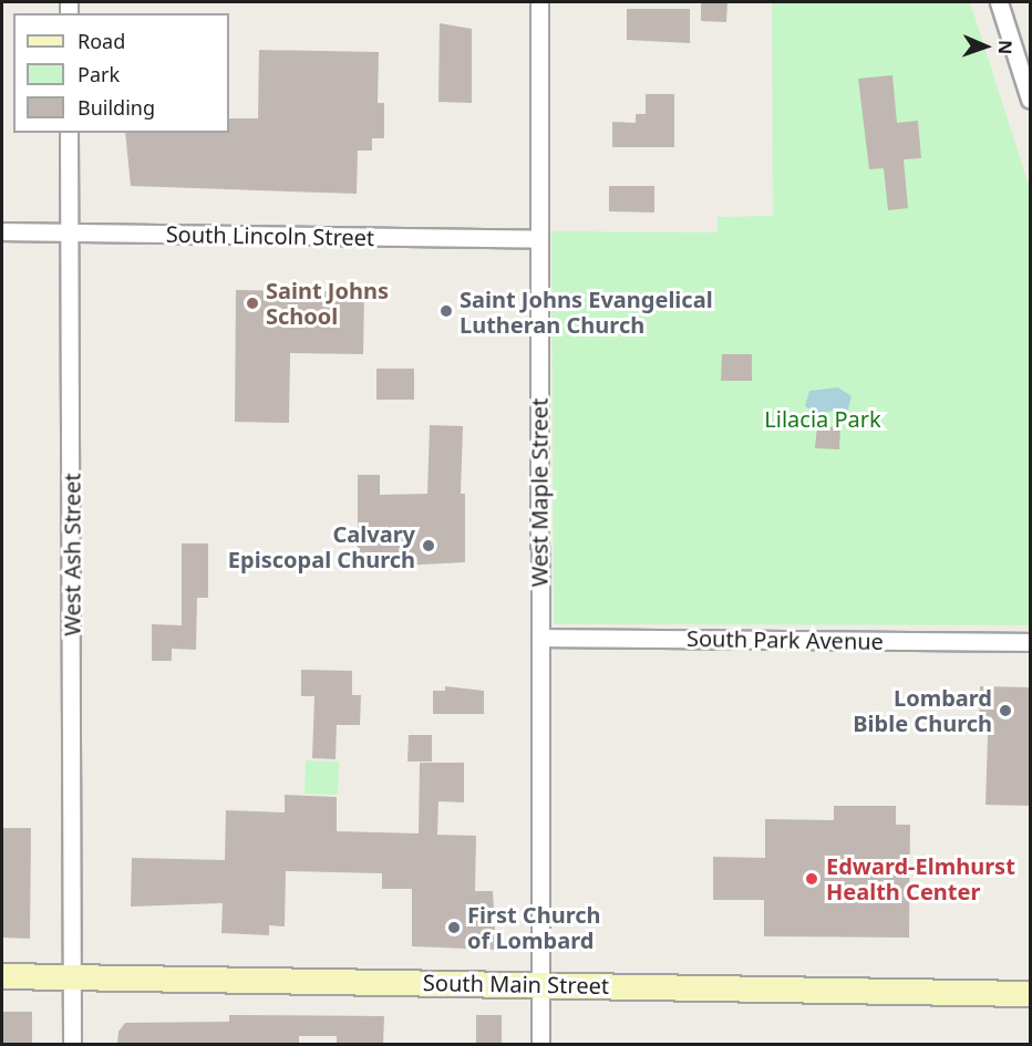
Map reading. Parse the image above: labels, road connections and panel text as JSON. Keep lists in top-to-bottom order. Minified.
{"streets":{"main road":["South Main Street"],"street":["South Lincoln Street","West Maple Street","West Ash Street","South Park Avenue"]},"crossings":[["South Lincoln Street","West Maple Street"],["South Lincoln Street","West Ash Street"],["West Maple Street","South Park Avenue"],["West Maple Street","South Main Street"],["West Ash Street","South Main Street"]],"parks":["Lilacia Park"],"places":["Saint Johns School","Saint Johns Evangelical Lutheran Church","Calvary Episcopal Church","Lombard Bible Church","Edward-Elmhurst Health Center","First Church of Lombard"],"legend":["Road","Park","Building"],"north":"right"}
